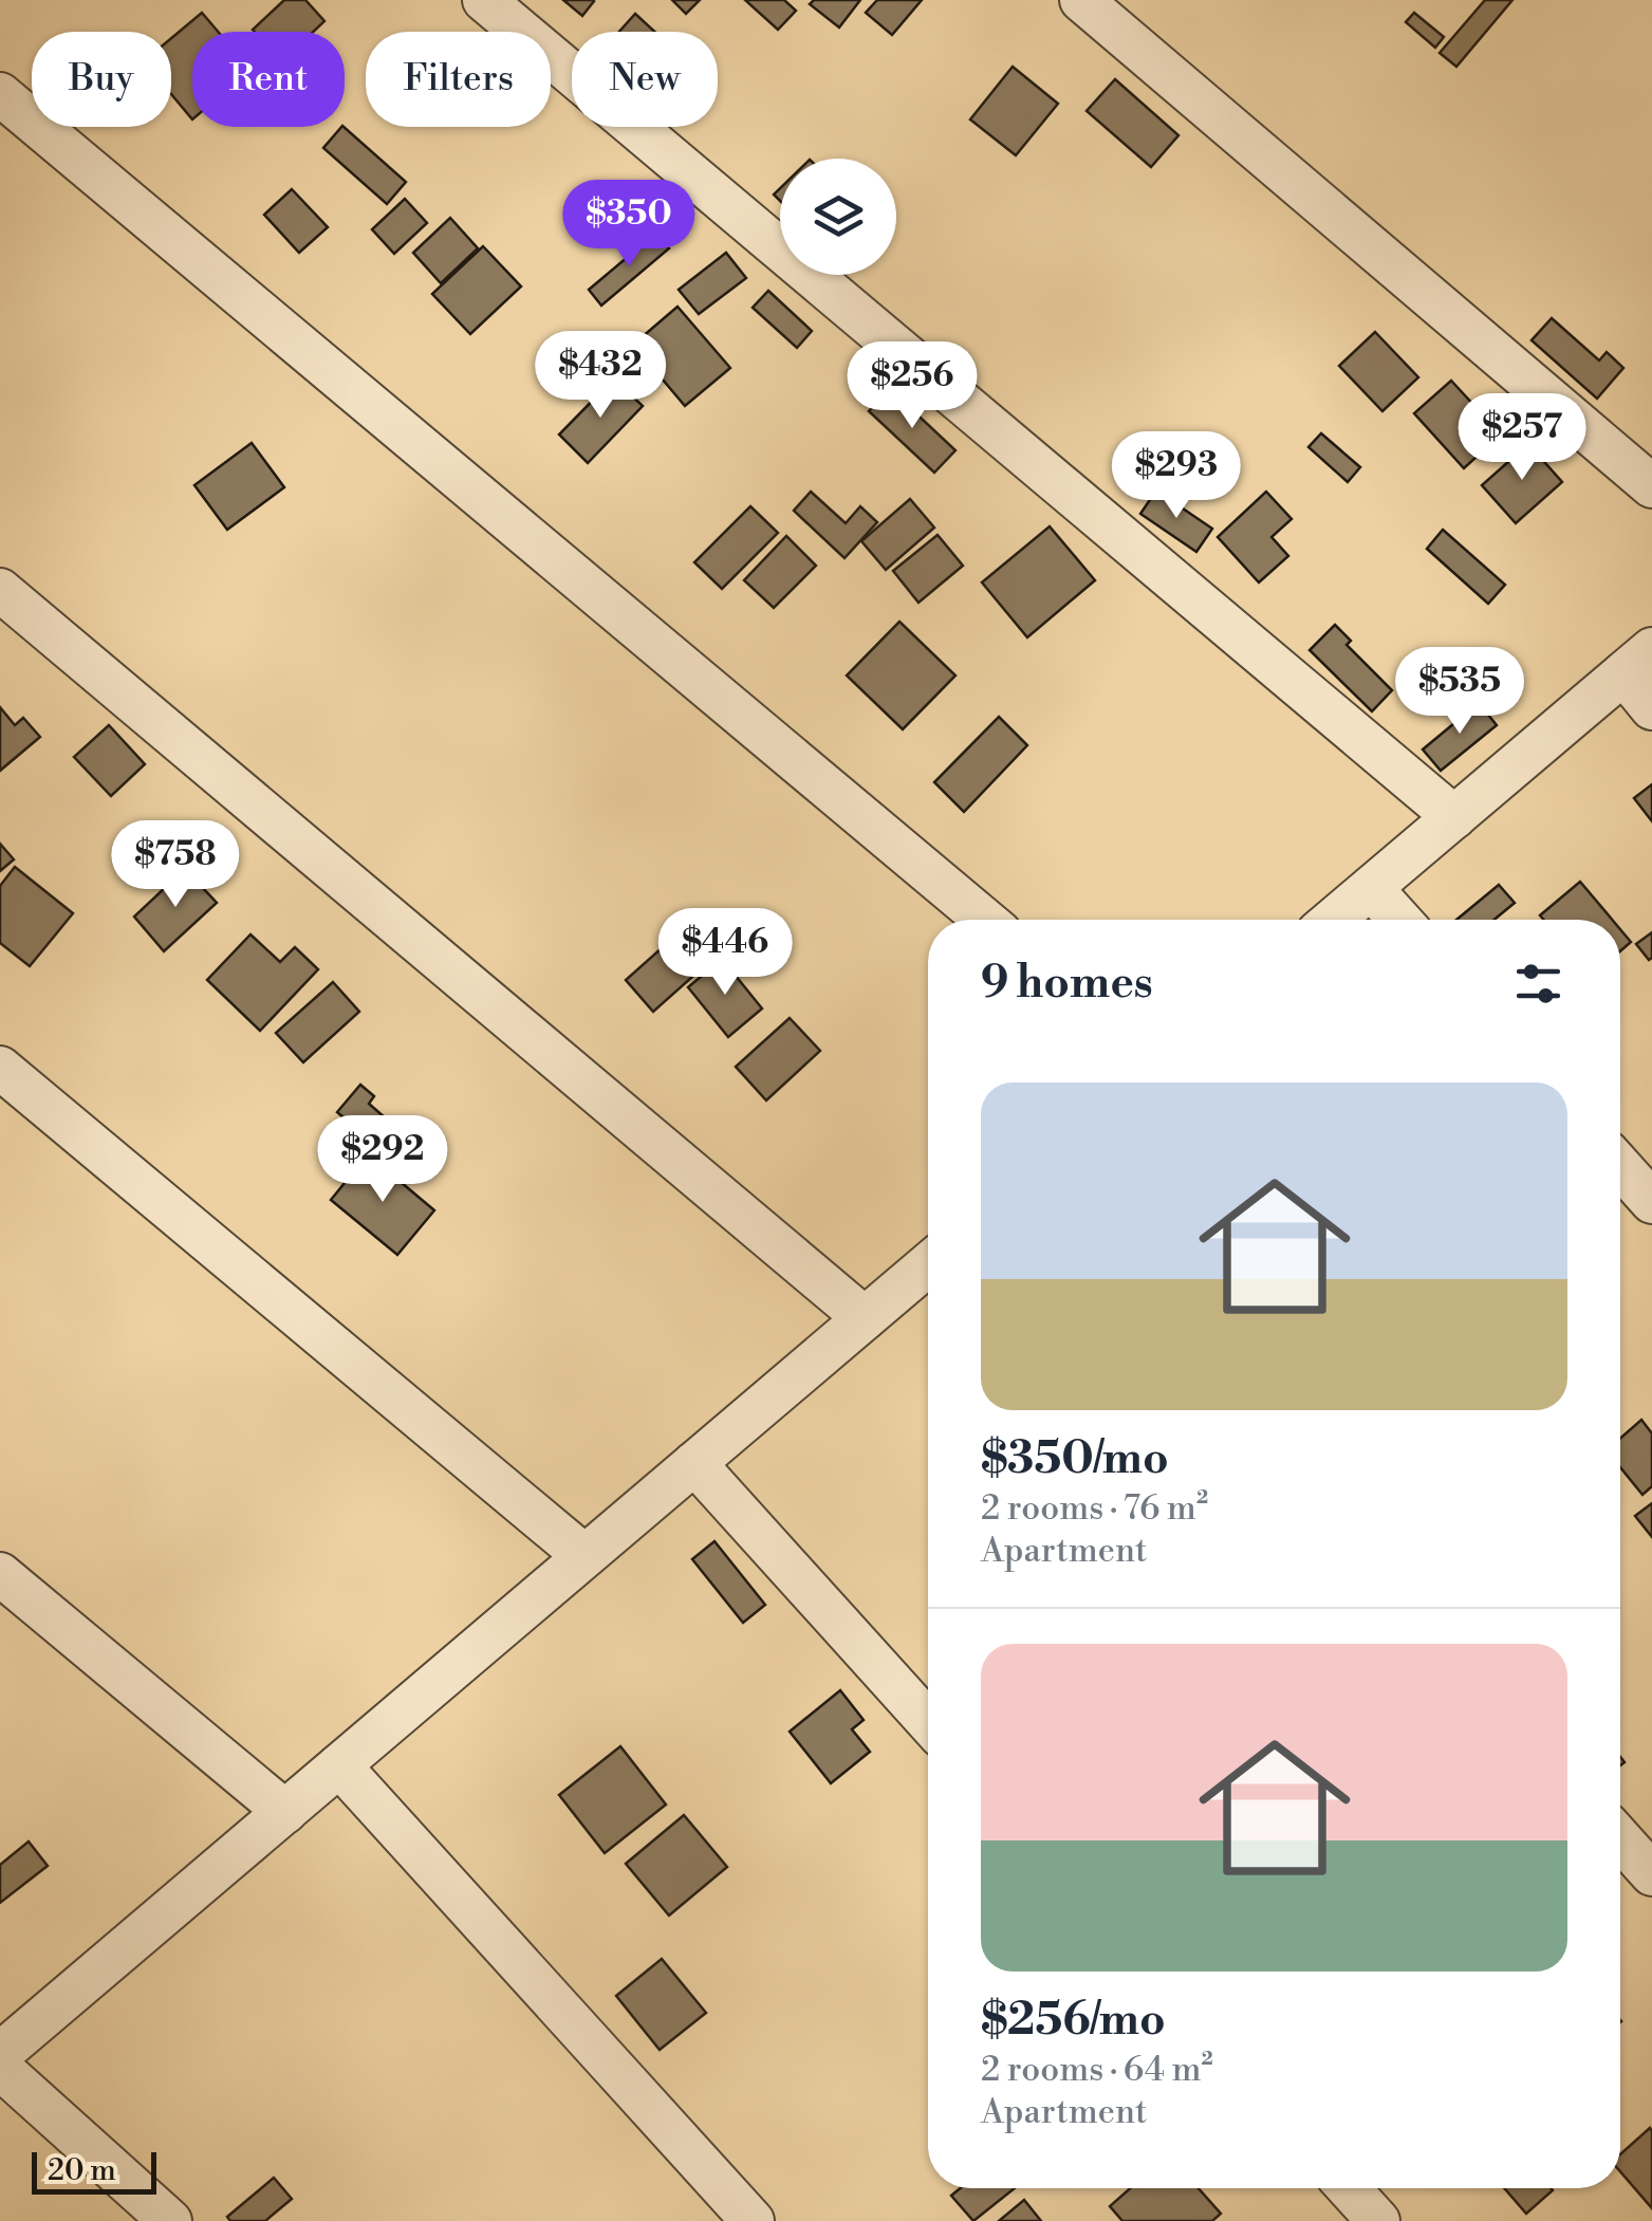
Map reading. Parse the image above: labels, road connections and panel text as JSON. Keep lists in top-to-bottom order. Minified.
{"scale_bar":"20 m","page":{"chip":["Buy","Rent","Filters","New"],"price":["$350","$432","$256","$257","$293","$535","$758","$446","$292"],"heading":"9 homes","list":[{"name":"$350/mo","note":"2 rooms · 76 m² · Apartment"},{"name":"$256/mo","note":"2 rooms · 64 m² · Apartment"}],"scale":"20 m"}}
